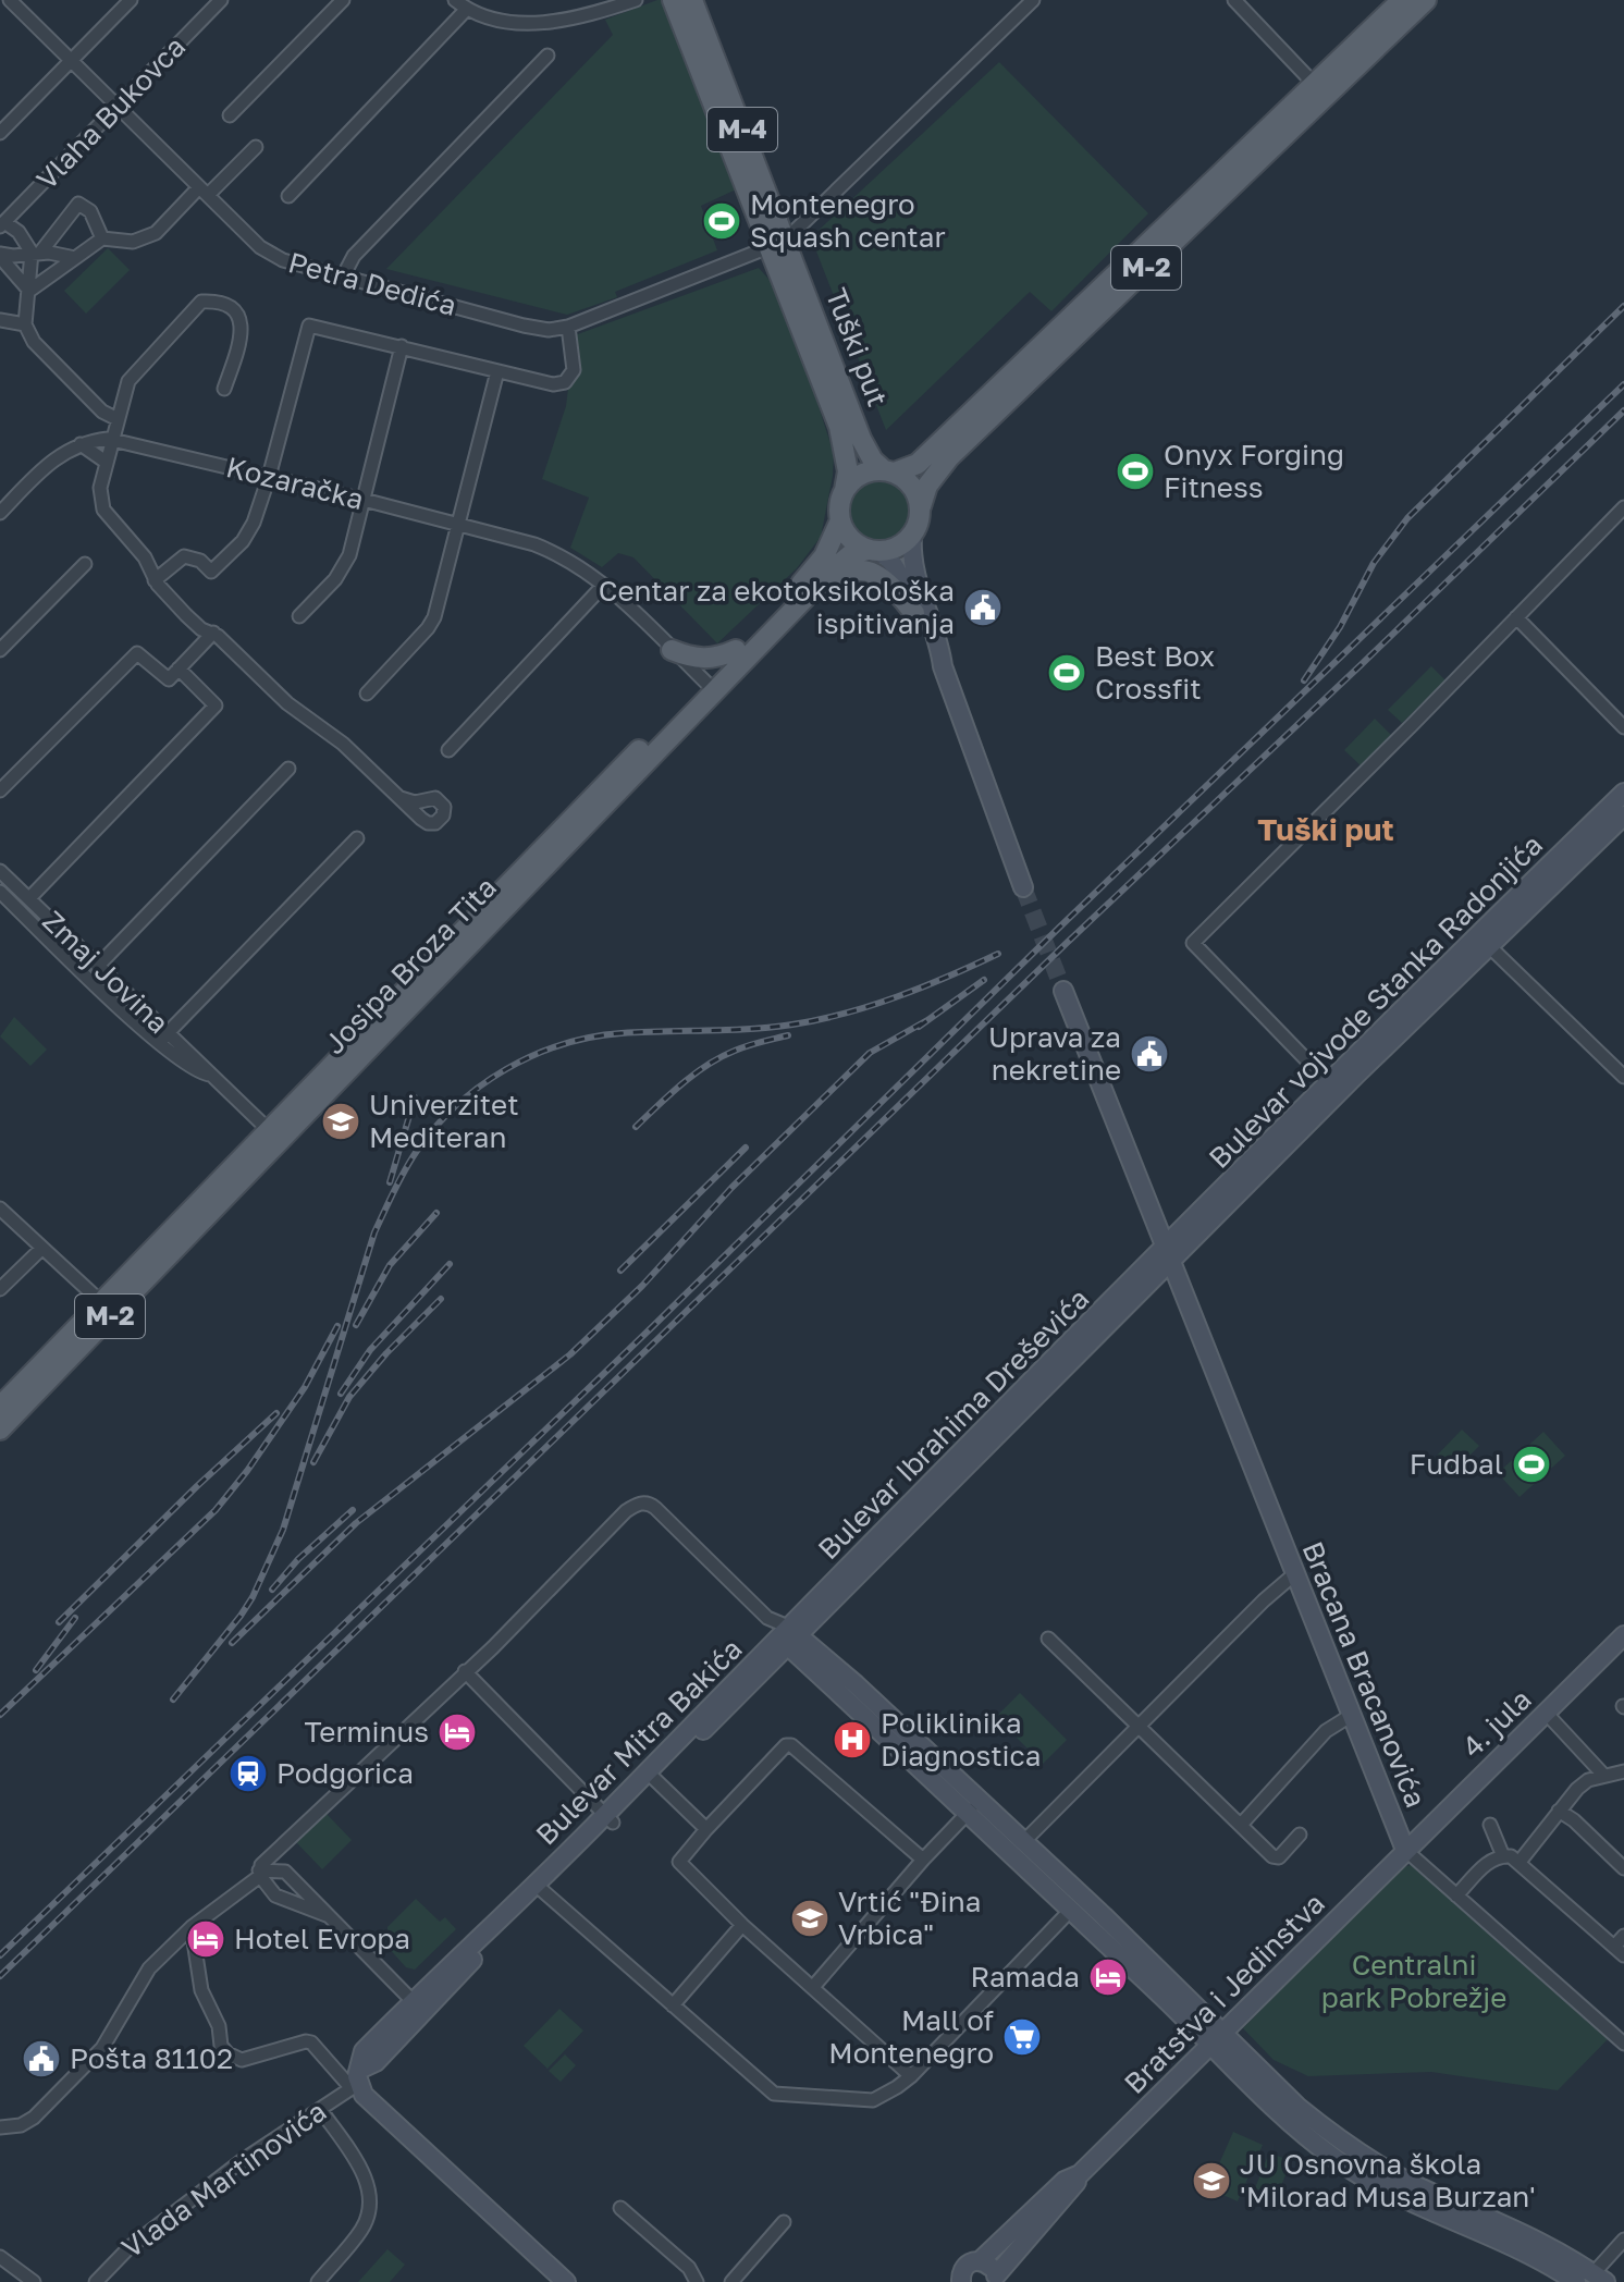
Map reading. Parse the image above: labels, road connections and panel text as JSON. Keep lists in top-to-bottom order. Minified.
{"streets":{"main road":["M-4","M-2","Tuški put","Josipa Broza Tita"],"street":["Vlaha Bukovca","Petra Dedića","Kozaračka","Zmaj Jovina","Bulevar vojvode Stanka Radonjića","Bulevar Ibrahima Dreševića","Bracana Bracanovića","4. jula","Bulevar Mitra Bakića","Bratstva i Jedinstva","Vlada Martinovića"]},"crossings":[["Vlaha Bukovca","Petra Dedića"],["M-4","Petra Dedića"],["M-4","Tuški put"],["M-2","Tuški put"],["M-2","Josipa Broza Tita"],["Petra Dedića","Tuški put"],["Tuški put","Josipa Broza Tita"],["Kozaračka","Josipa Broza Tita"],["Josipa Broza Tita","Zmaj Jovina"],["Bulevar vojvode Stanka Radonjića","Bulevar Ibrahima Dreševića"],["Bulevar vojvode Stanka Radonjića","Bracana Bracanovića"],["Bulevar Ibrahima Dreševića","Bracana Bracanovića"],["Bulevar Ibrahima Dreševića","Bulevar Mitra Bakića"],["Bracana Bracanovića","4. jula"],["Bracana Bracanovića","Bratstva i Jedinstva"],["4. jula","Bratstva i Jedinstva"],["Bulevar Mitra Bakića","Vlada Martinovića"]],"districts":["Tuški put"],"parks":["Centralni park Pobrežje"],"places":{"sports":["Montenegro Squash centar","Onyx Forging Fitness","Best Box Crossfit","Fudbal"],"public building":["Centar za ekotoksikološka ispitivanja","Uprava za nekretine","Pošta 81102"],"school or university":["Univerzitet Mediteran","Vrtić \"Đina Vrbica\"","JU Osnovna škola 'Milorad Musa Burzan'"],"hotel":["Terminus","Hotel Evropa","Ramada"],"hospital":["Poliklinika Diagnostica"],"station":["Podgorica"],"supermarket":["Mall of Montenegro"]}}
